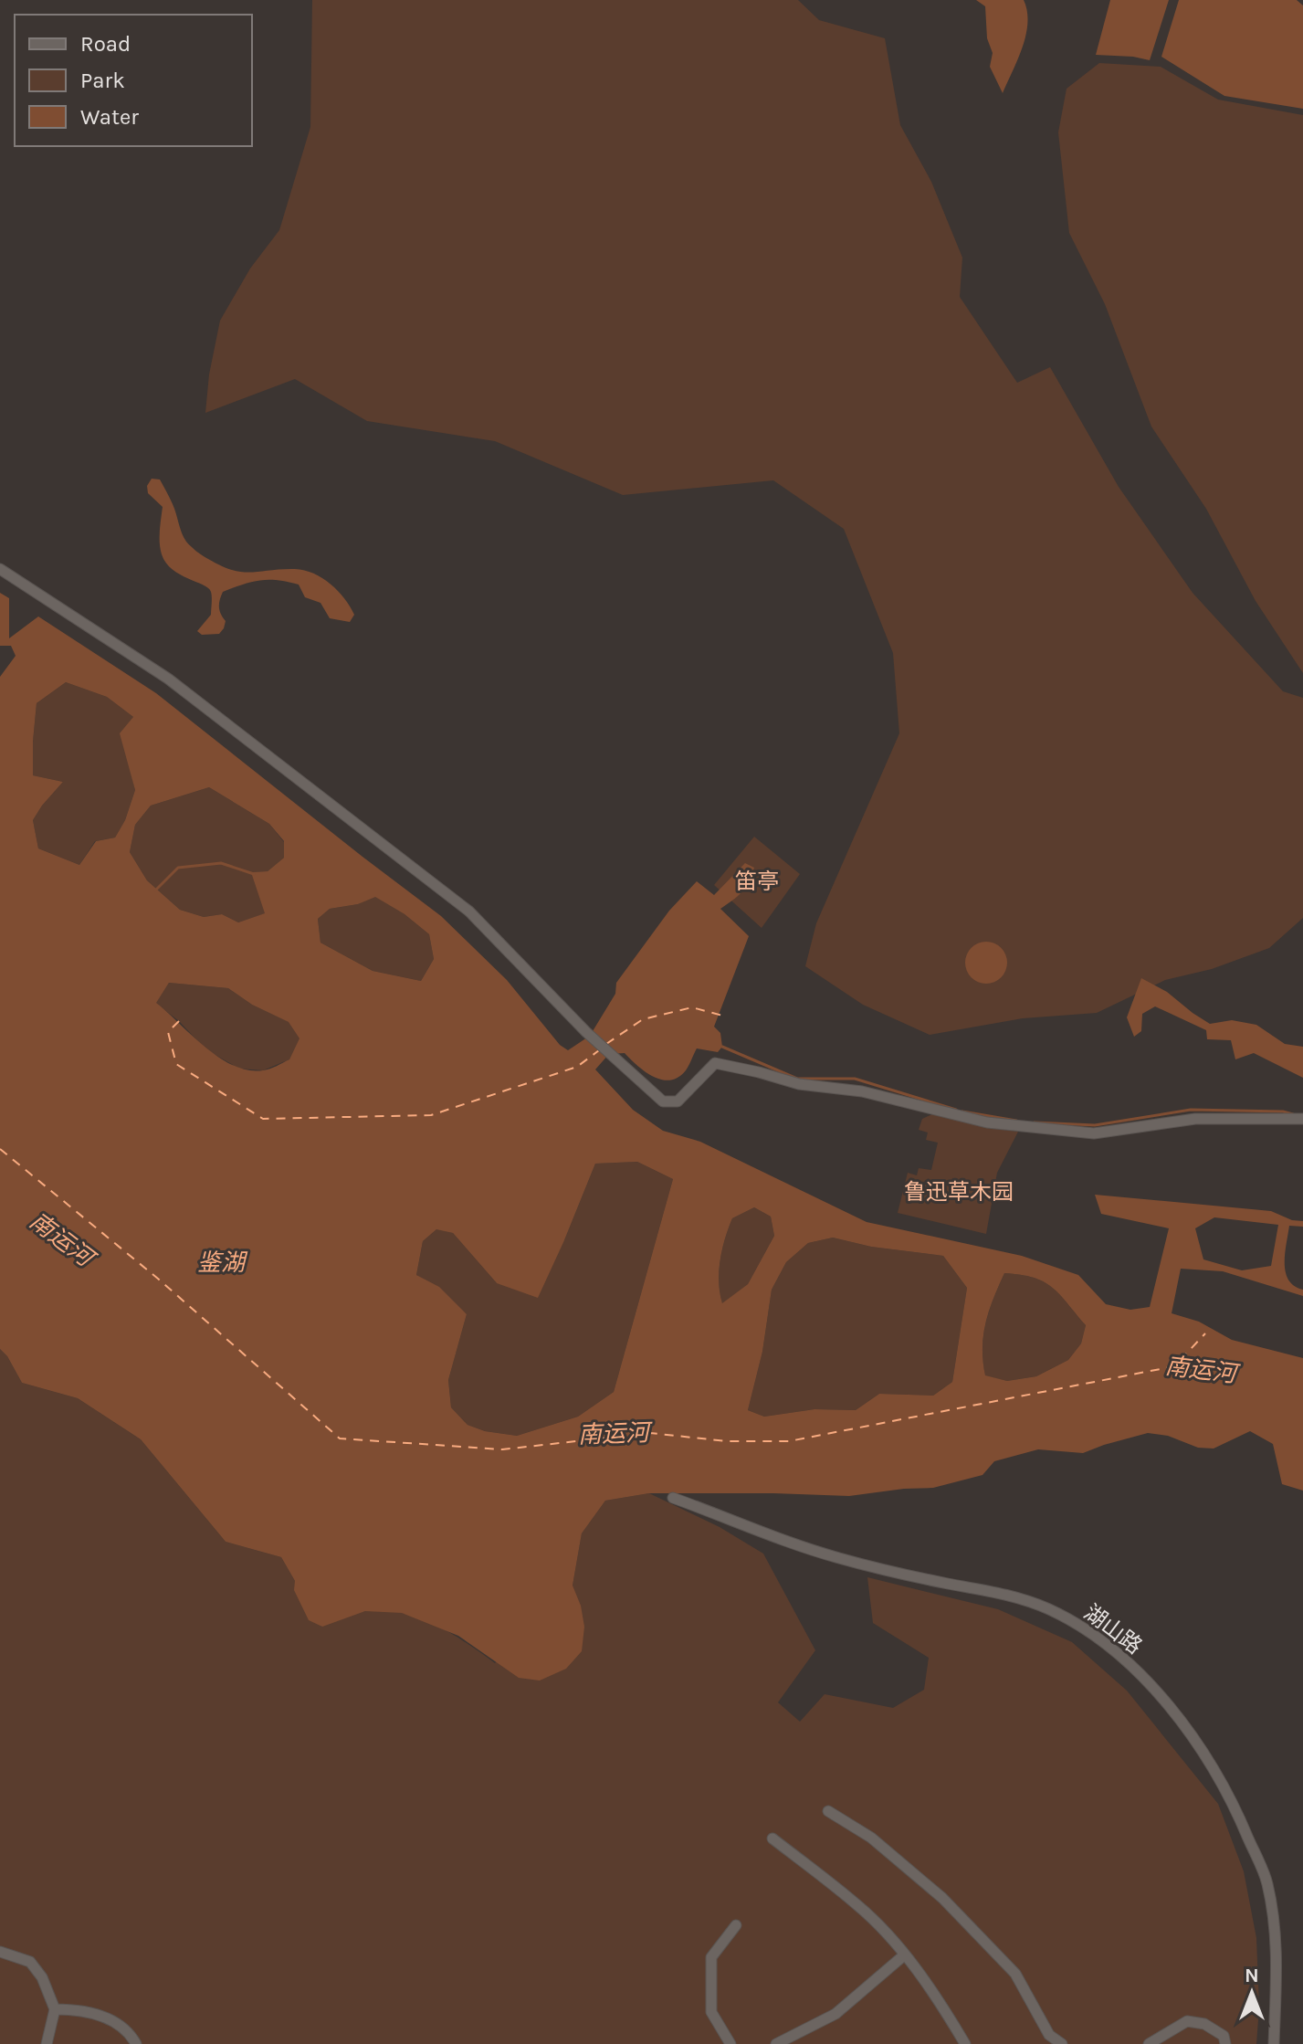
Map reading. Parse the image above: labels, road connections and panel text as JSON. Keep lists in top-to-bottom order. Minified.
{"streets":{"street":["湖山路"]},"water":["南运河","鉴湖"],"parks":["笛亭","鲁迅草木园"],"legend":["Road","Park","Water"],"north":"top"}
